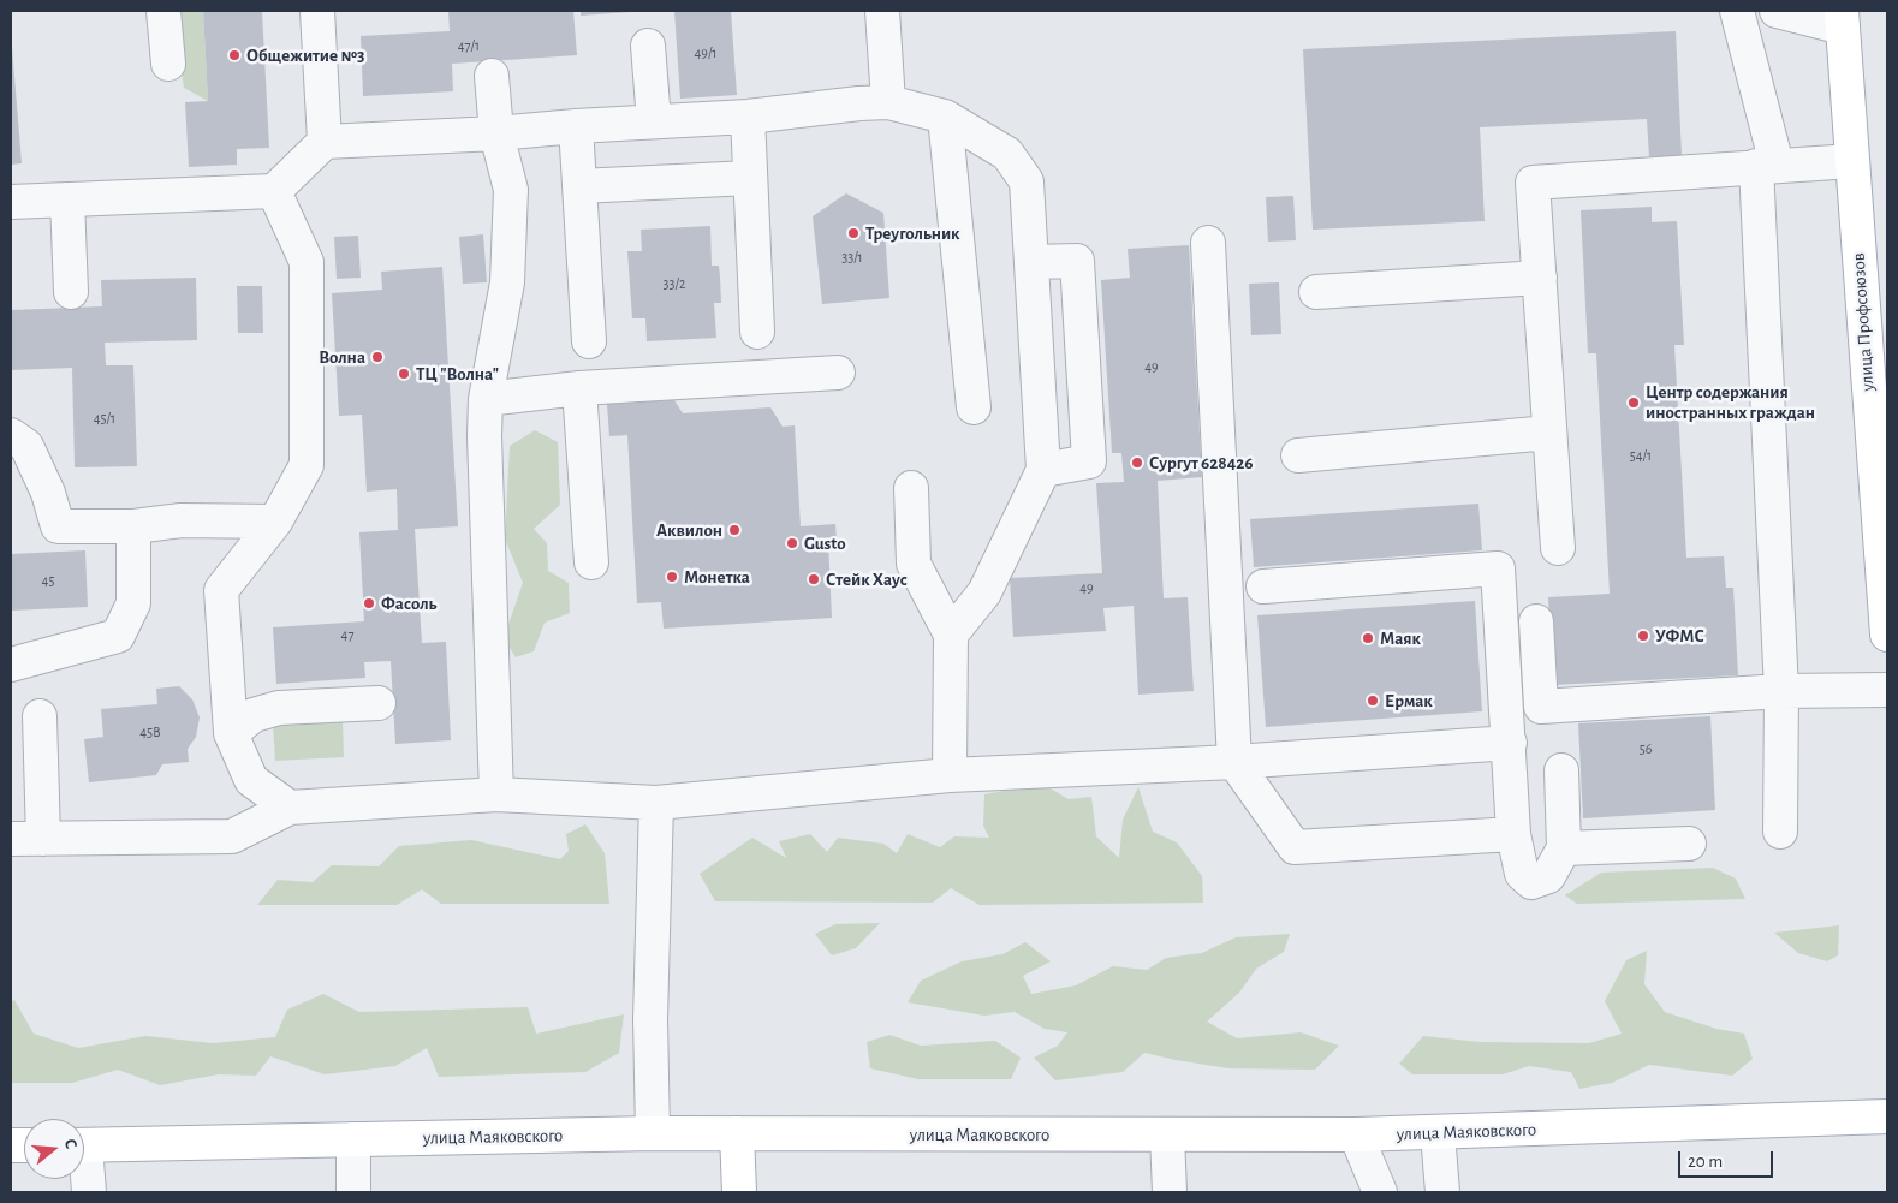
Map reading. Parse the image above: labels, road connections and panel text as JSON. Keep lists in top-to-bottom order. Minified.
{"streets":{"main road":["улица Профсоюзов","улица Маяковского"]},"places":["Общежитие №3","Треугольник","Волна","ТЦ \"Волна\"","Центр содержания иностранных граждан","Сургут 628426","Аквилон","Gusto","Монетка","Стейк Хаус","Фасоль","УФМС","Маяк","Ермак"],"house_numbers":["47/1","49/1","33/1","33/2","49","45/1","54/1","45","49","47","45В","56"],"scale_bar":"20 m","north":"right"}
